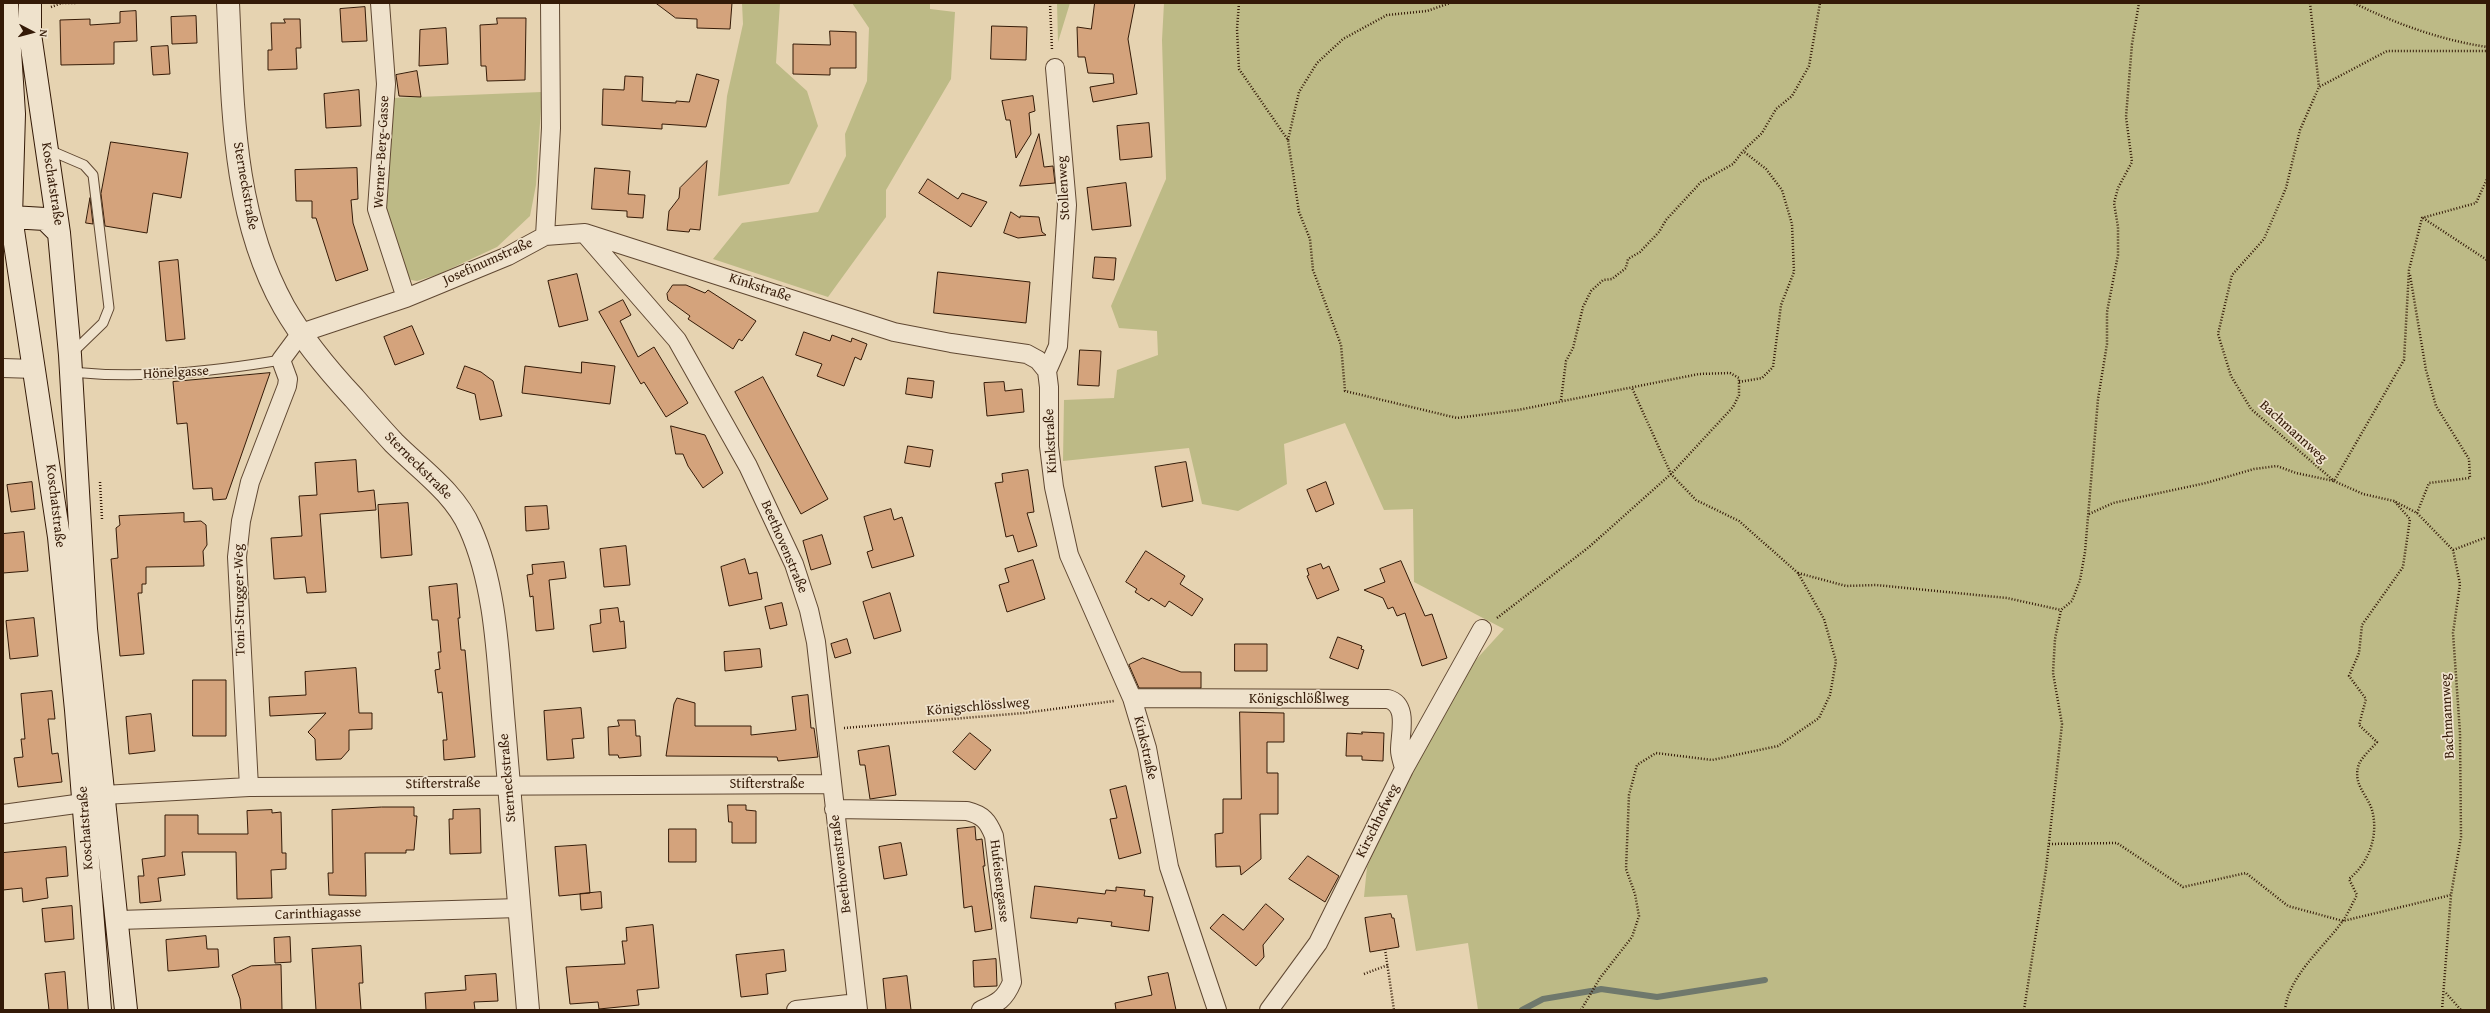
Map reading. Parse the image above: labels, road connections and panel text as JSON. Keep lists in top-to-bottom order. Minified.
{"streets":{"main road":["Koschatstraße","Sterneckstraße"],"street":["Werner-Berg-Gasse","Stollenweg","Josefinumstraße","Kinkstraße","Beethovenstraße","Toni-Strugger-Weg","Königschlößlweg","Stifterstraße","Kirschhofweg","Hufeisengasse","Carinthiagasse"],"lane":["Hönelgasse"],"path":["Bachmannweg","Königschlösslweg"]},"crossings":[["Werner-Berg-Gasse","Josefinumstraße"],["Koschatstraße","Hönelgasse"],["Koschatstraße","Stifterstraße"],["Koschatstraße","Carinthiagasse"],["Sterneckstraße","Josefinumstraße"],["Sterneckstraße","Stifterstraße"],["Sterneckstraße","Carinthiagasse"],["Stollenweg","Kinkstraße"],["Josefinumstraße","Kinkstraße"],["Kinkstraße","Beethovenstraße"],["Kinkstraße","Königschlößlweg"],["Kinkstraße","Königschlösslweg"],["Hönelgasse","Toni-Strugger-Weg"],["Beethovenstraße","Königschlösslweg"],["Beethovenstraße","Stifterstraße"],["Beethovenstraße","Hufeisengasse"],["Toni-Strugger-Weg","Stifterstraße"],["Königschlößlweg","Königschlösslweg"],["Königschlößlweg","Kirschhofweg"]],"north":"right"}
